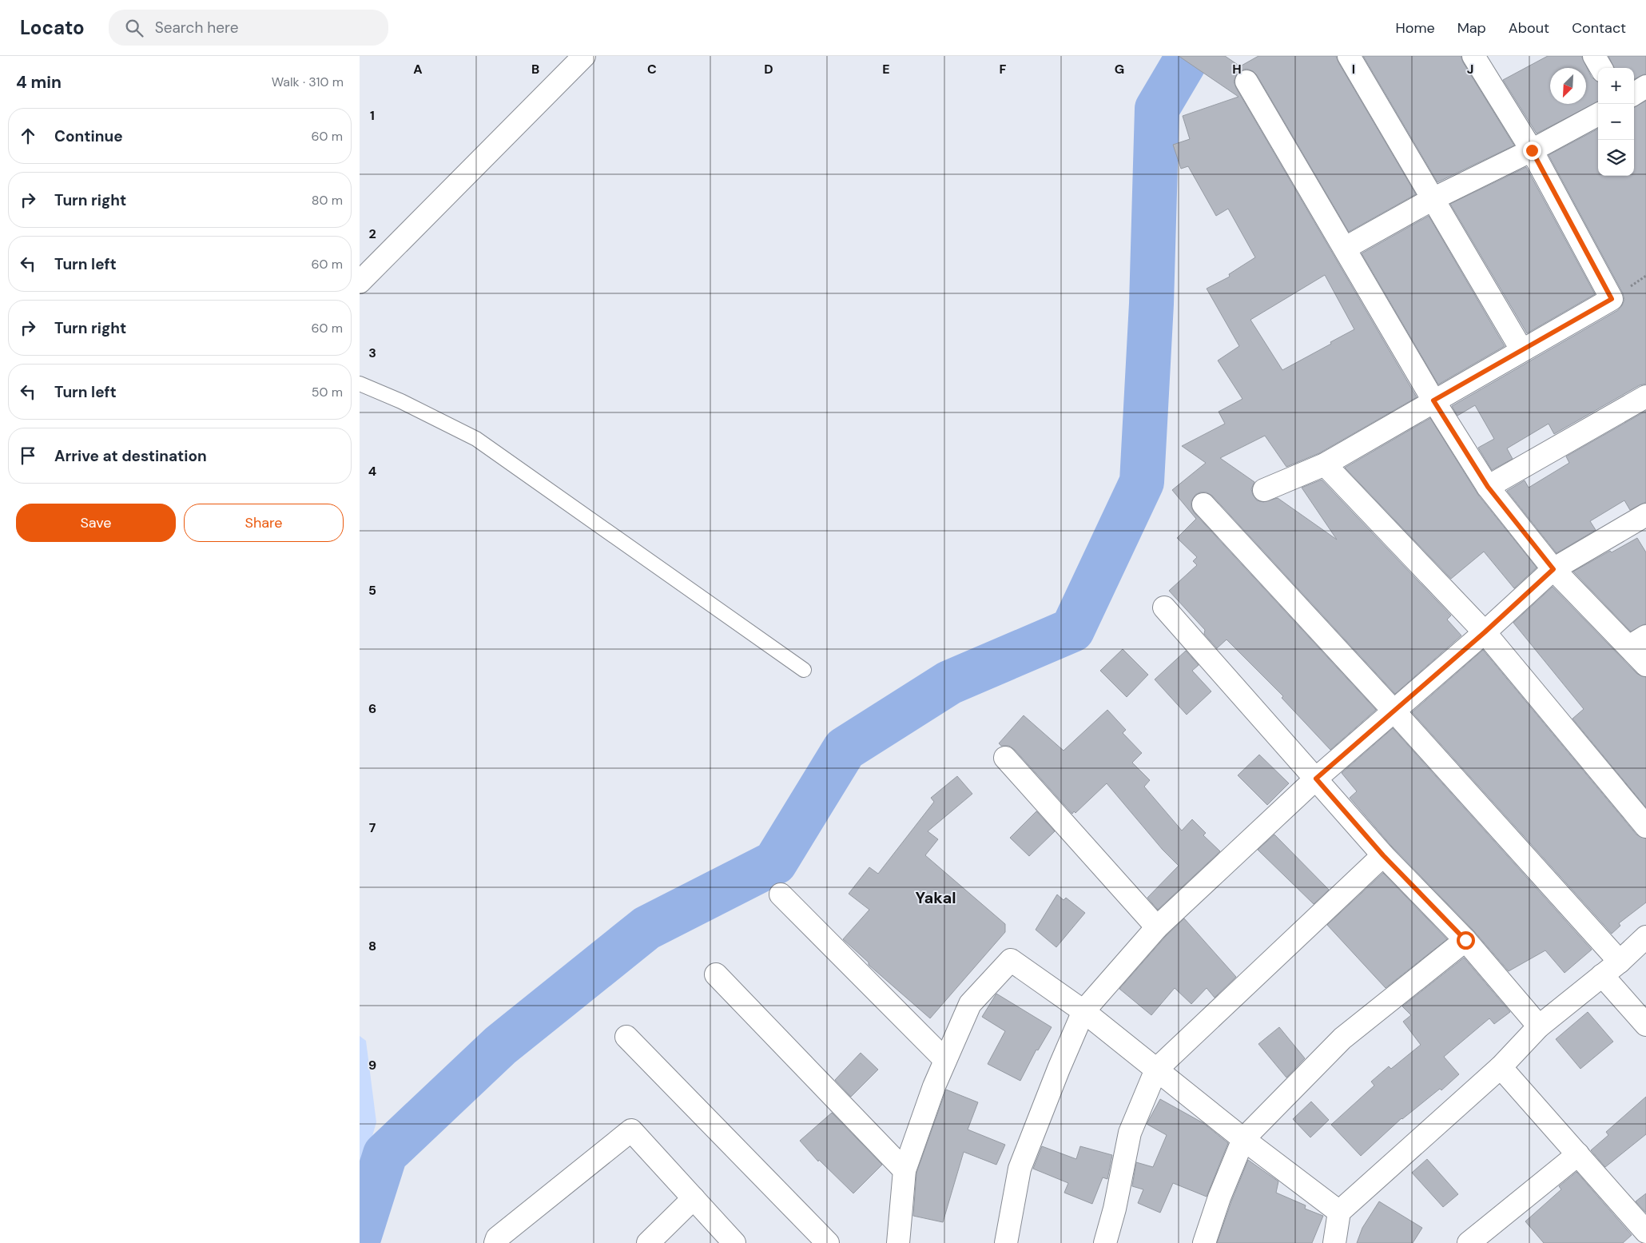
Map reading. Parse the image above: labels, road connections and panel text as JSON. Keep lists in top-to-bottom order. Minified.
{"districts":["Yakal"],"north":"bottom left","page":{"header":"Locato","search":"Search here","nav":["Home","Map","About","Contact"],"heading":["4 min","Walk · 310 m"],"map_buttons":["+","−"],"list":[["Continue","60 m"],["Turn right","80 m"],["Turn left","60 m"],["Turn right","60 m"],["Turn left","50 m"],"Arrive at destination"],"buttons":["Save","Share"]},"grid":{"columns":["A","B","C","D","E","F","G","H","I","J"],"rows":["1","2","3","4","5","6","7","8","9"]}}
